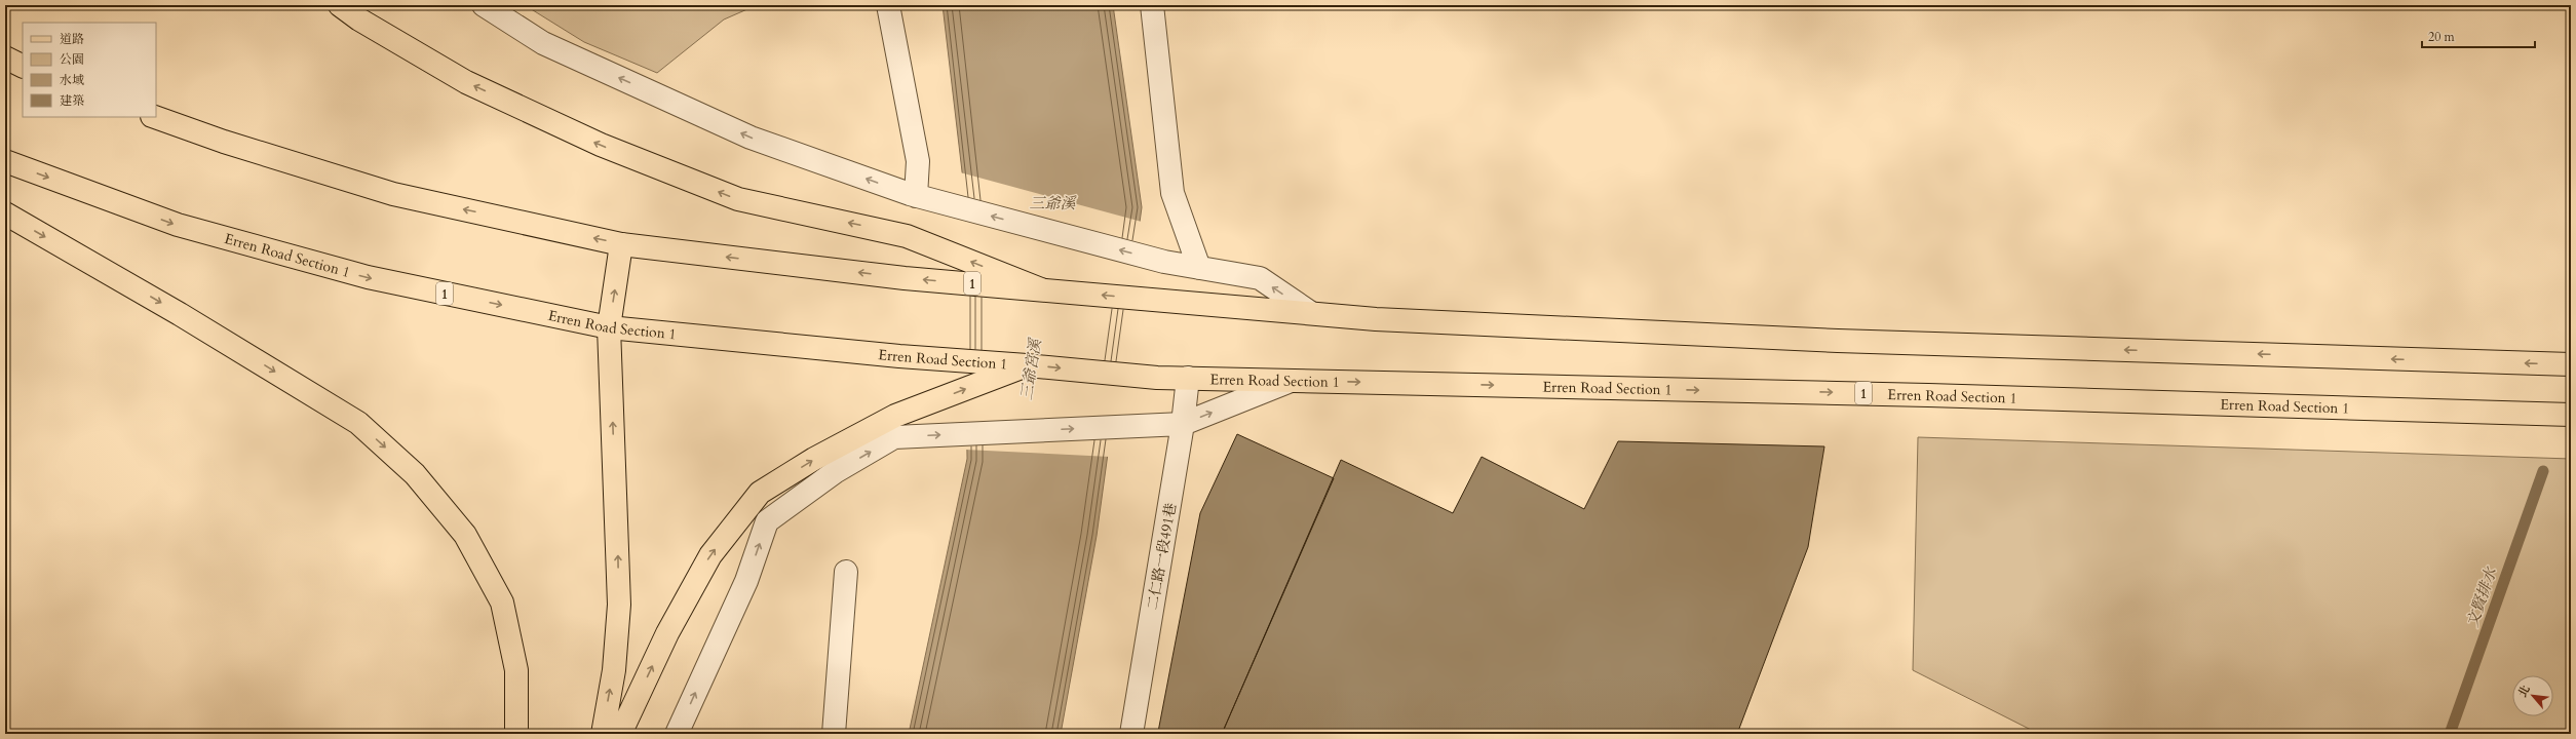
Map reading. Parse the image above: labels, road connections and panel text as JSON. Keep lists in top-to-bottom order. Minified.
{"streets":{"main road":["Erren Road Section 1","1"],"street":["二仁路一段491巷"]},"crossings":[["Erren Road Section 1","二仁路一段491巷"]],"water":["三爺溪","三爺宮溪","文賢排水"],"legend":["道路","公園","水域","建築"],"scale_bar":"20 m","north":"top left"}
